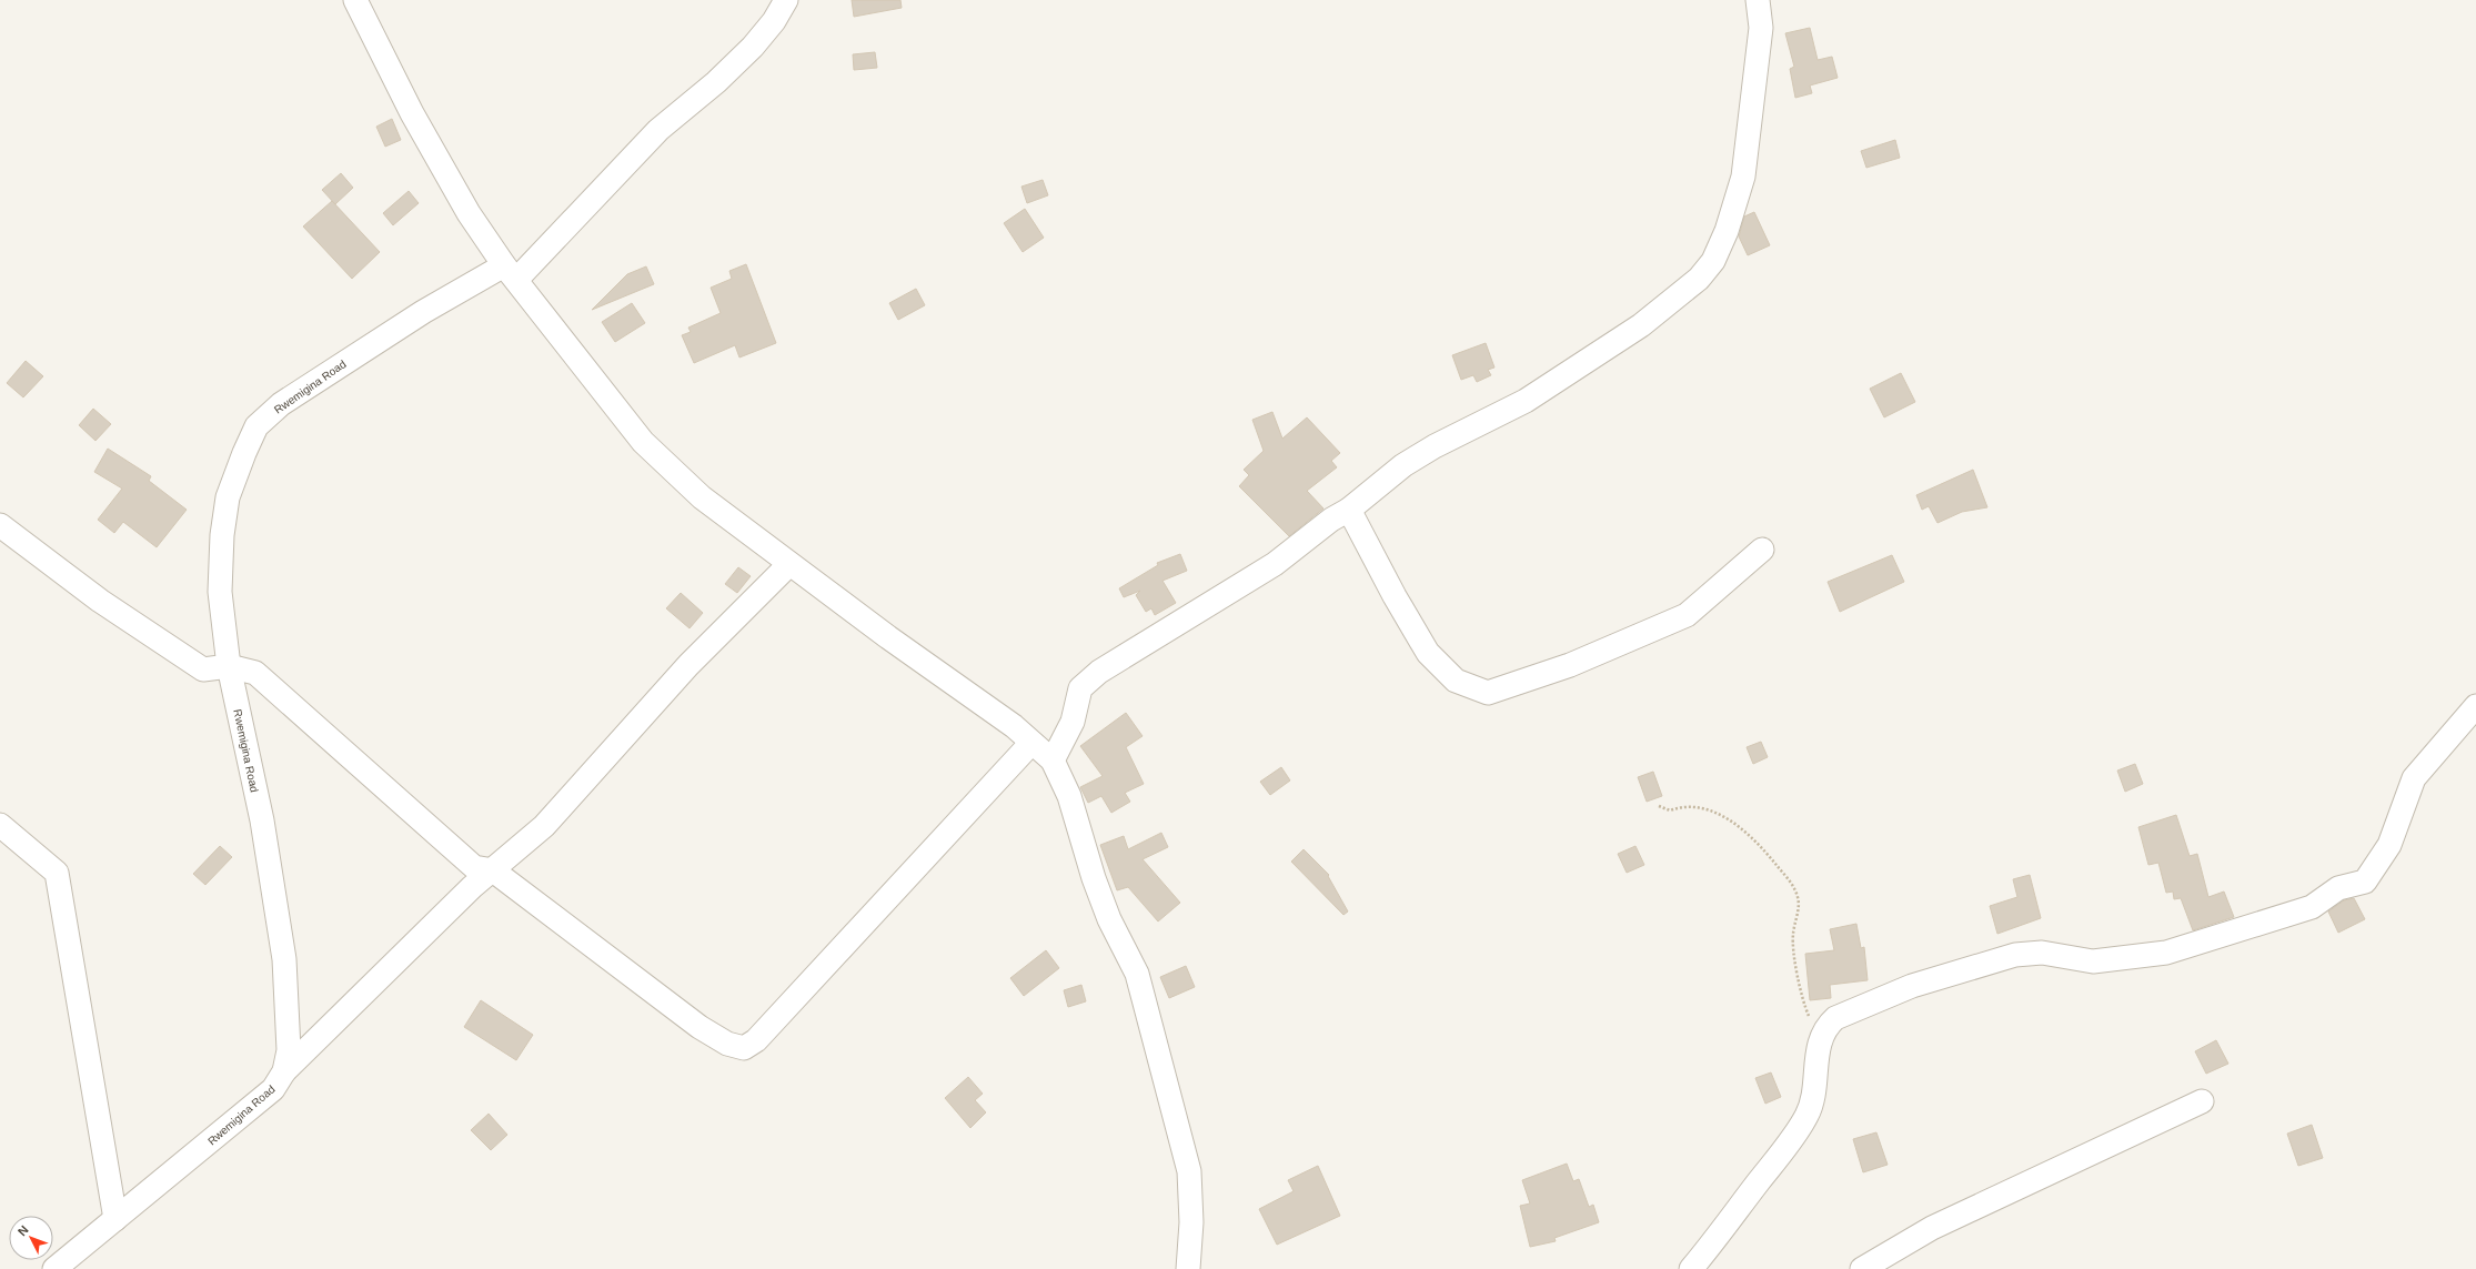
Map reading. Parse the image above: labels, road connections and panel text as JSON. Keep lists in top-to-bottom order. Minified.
{"streets":{"street":["Rwemigina Road"]},"north":"top left"}
